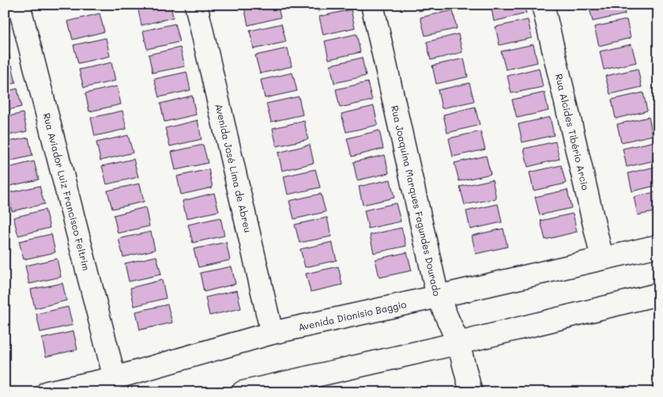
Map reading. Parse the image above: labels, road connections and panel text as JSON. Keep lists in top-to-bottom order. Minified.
{"streets":{"street":["Rua Alcides Tibério Arcio","Avenida José Lima de Abreu","Rua Aviador Luiz Francisco Feltrim","Rua Joaquina Marques Fagundes Dourado","Avenida Dionisio Baggio"]},"crossings":[["Rua Alcides Tibério Arcio","Avenida Dionisio Baggio"],["Avenida José Lima de Abreu","Avenida Dionisio Baggio"],["Rua Aviador Luiz Francisco Feltrim","Avenida Dionisio Baggio"],["Rua Joaquina Marques Fagundes Dourado","Avenida Dionisio Baggio"]]}
